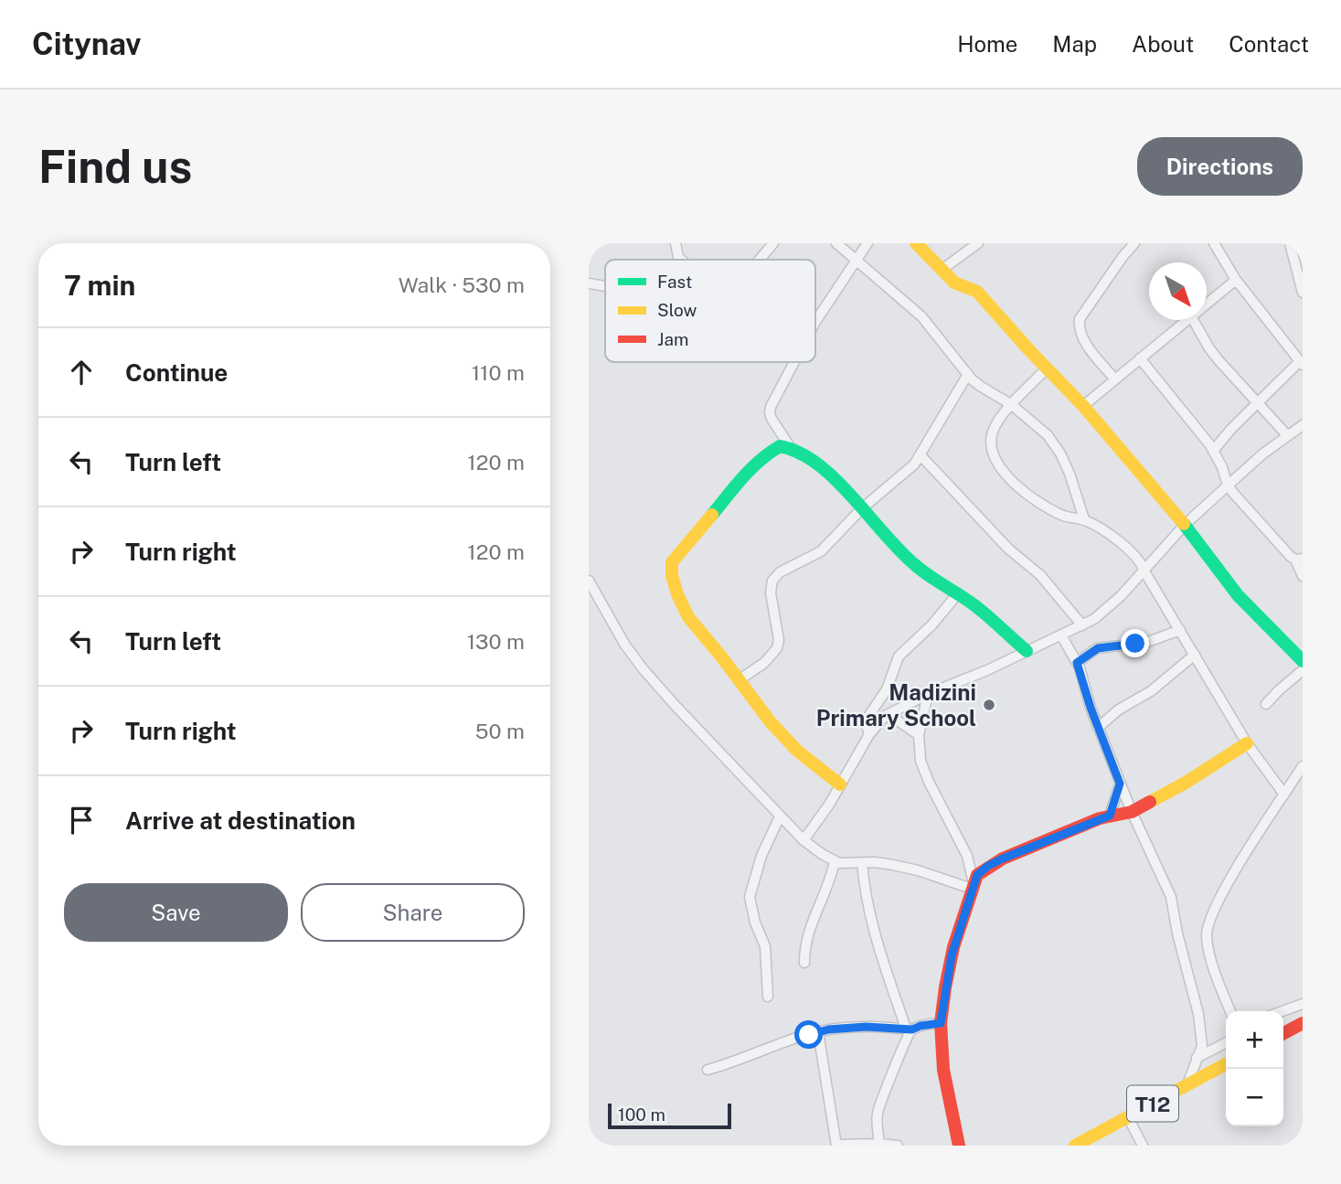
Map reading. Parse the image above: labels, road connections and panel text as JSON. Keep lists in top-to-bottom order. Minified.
{"streets":{"main road":["T12"]},"places":["Madizini Primary School"],"legend":["Fast","Slow","Jam"],"scale_bar":"100 m","north":"bottom right","page":{"header":"Citynav","nav":["Home","Map","About","Contact"],"buttons":["Directions",["Save","Share"]],"title":"Find us","heading":["7 min","Walk · 530 m"],"list":[["Continue","110 m"],["Turn left","120 m"],["Turn right","120 m"],["Turn left","130 m"],["Turn right","50 m"],"Arrive at destination"],"map_buttons":["+","−"],"scale":"100 m"}}
